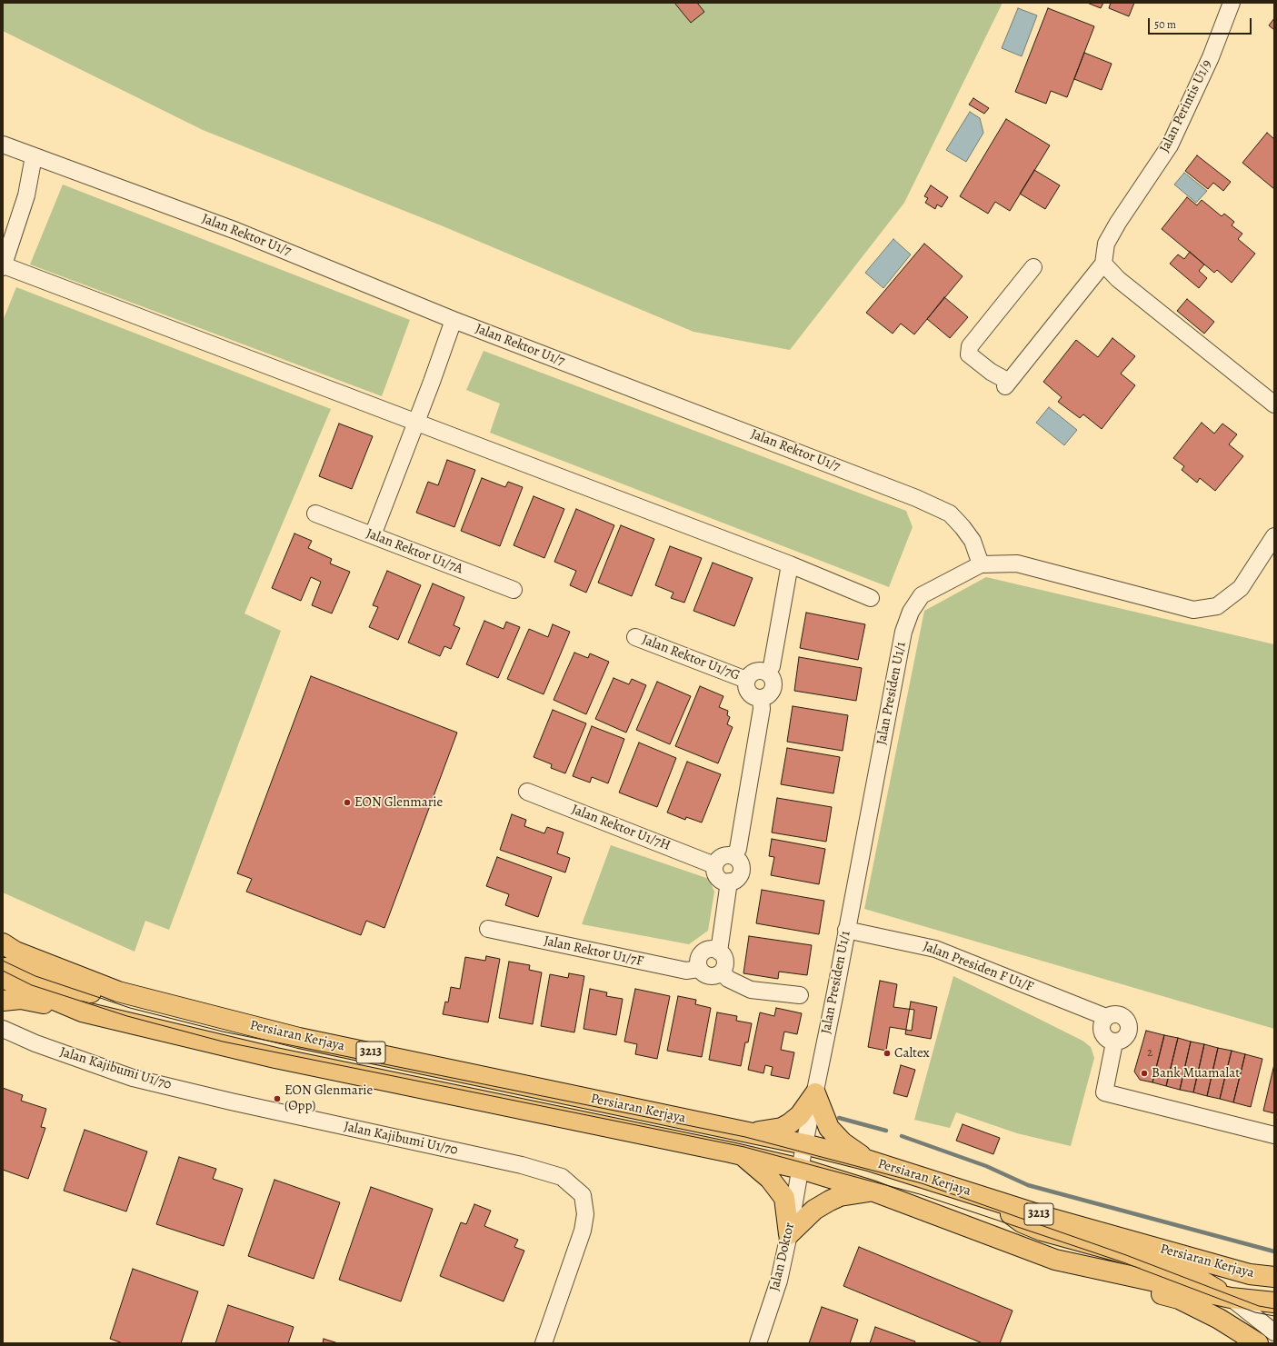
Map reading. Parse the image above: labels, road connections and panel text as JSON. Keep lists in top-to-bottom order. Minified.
{"streets":{"main road":["Persiaran Kerjaya","3213"],"street":["Jalan Perintis U1/9","Jalan Rektor U1/7","Jalan Rektor U1/7A","Jalan Rektor U1/7G","Jalan Presiden U1/1","Jalan Rektor U1/7H","Jalan Rektor U1/7F","Jalan Presiden F U1/F","Jalan Kajibumi U1/70","Jalan Doktor"]},"crossings":[["Jalan Rektor U1/7","Jalan Presiden U1/1"],["Jalan Presiden U1/1","Jalan Presiden F U1/F"],["Jalan Presiden U1/1","Persiaran Kerjaya"],["Jalan Presiden U1/1","Jalan Doktor"],["Persiaran Kerjaya","Jalan Doktor"]],"places":["EON Glenmarie","Caltex","Bank Muamalat","EON Glenmarie (Opp)"],"house_numbers":["2"],"scale_bar":"50 m"}
